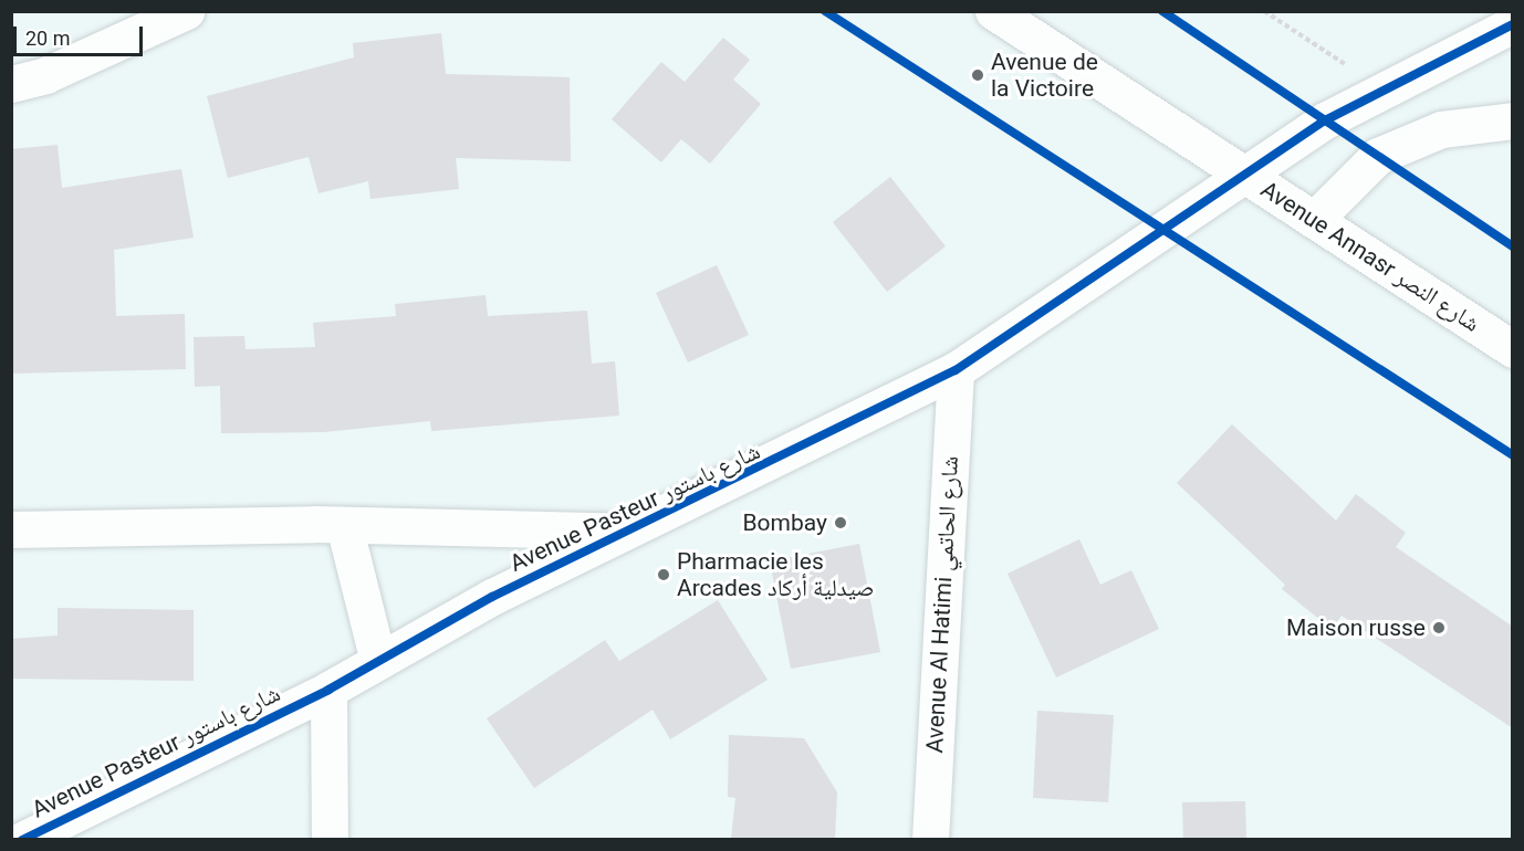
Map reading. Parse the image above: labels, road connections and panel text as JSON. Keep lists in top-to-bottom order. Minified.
{"streets":{"street":["Avenue Annasr شارع النصر","Avenue Pasteur شارع باستور","Avenue Al Hatimi شارع الحاتمي"]},"crossings":[["Avenue Annasr شارع النصر","Avenue Pasteur شارع باستور"],["Avenue Pasteur شارع باستور","Avenue Al Hatimi شارع الحاتمي"]],"places":["Avenue de la Victoire","Bombay","Pharmacie les Arcades صيدلية أركاد","Maison russe"],"scale_bar":"20 m"}
